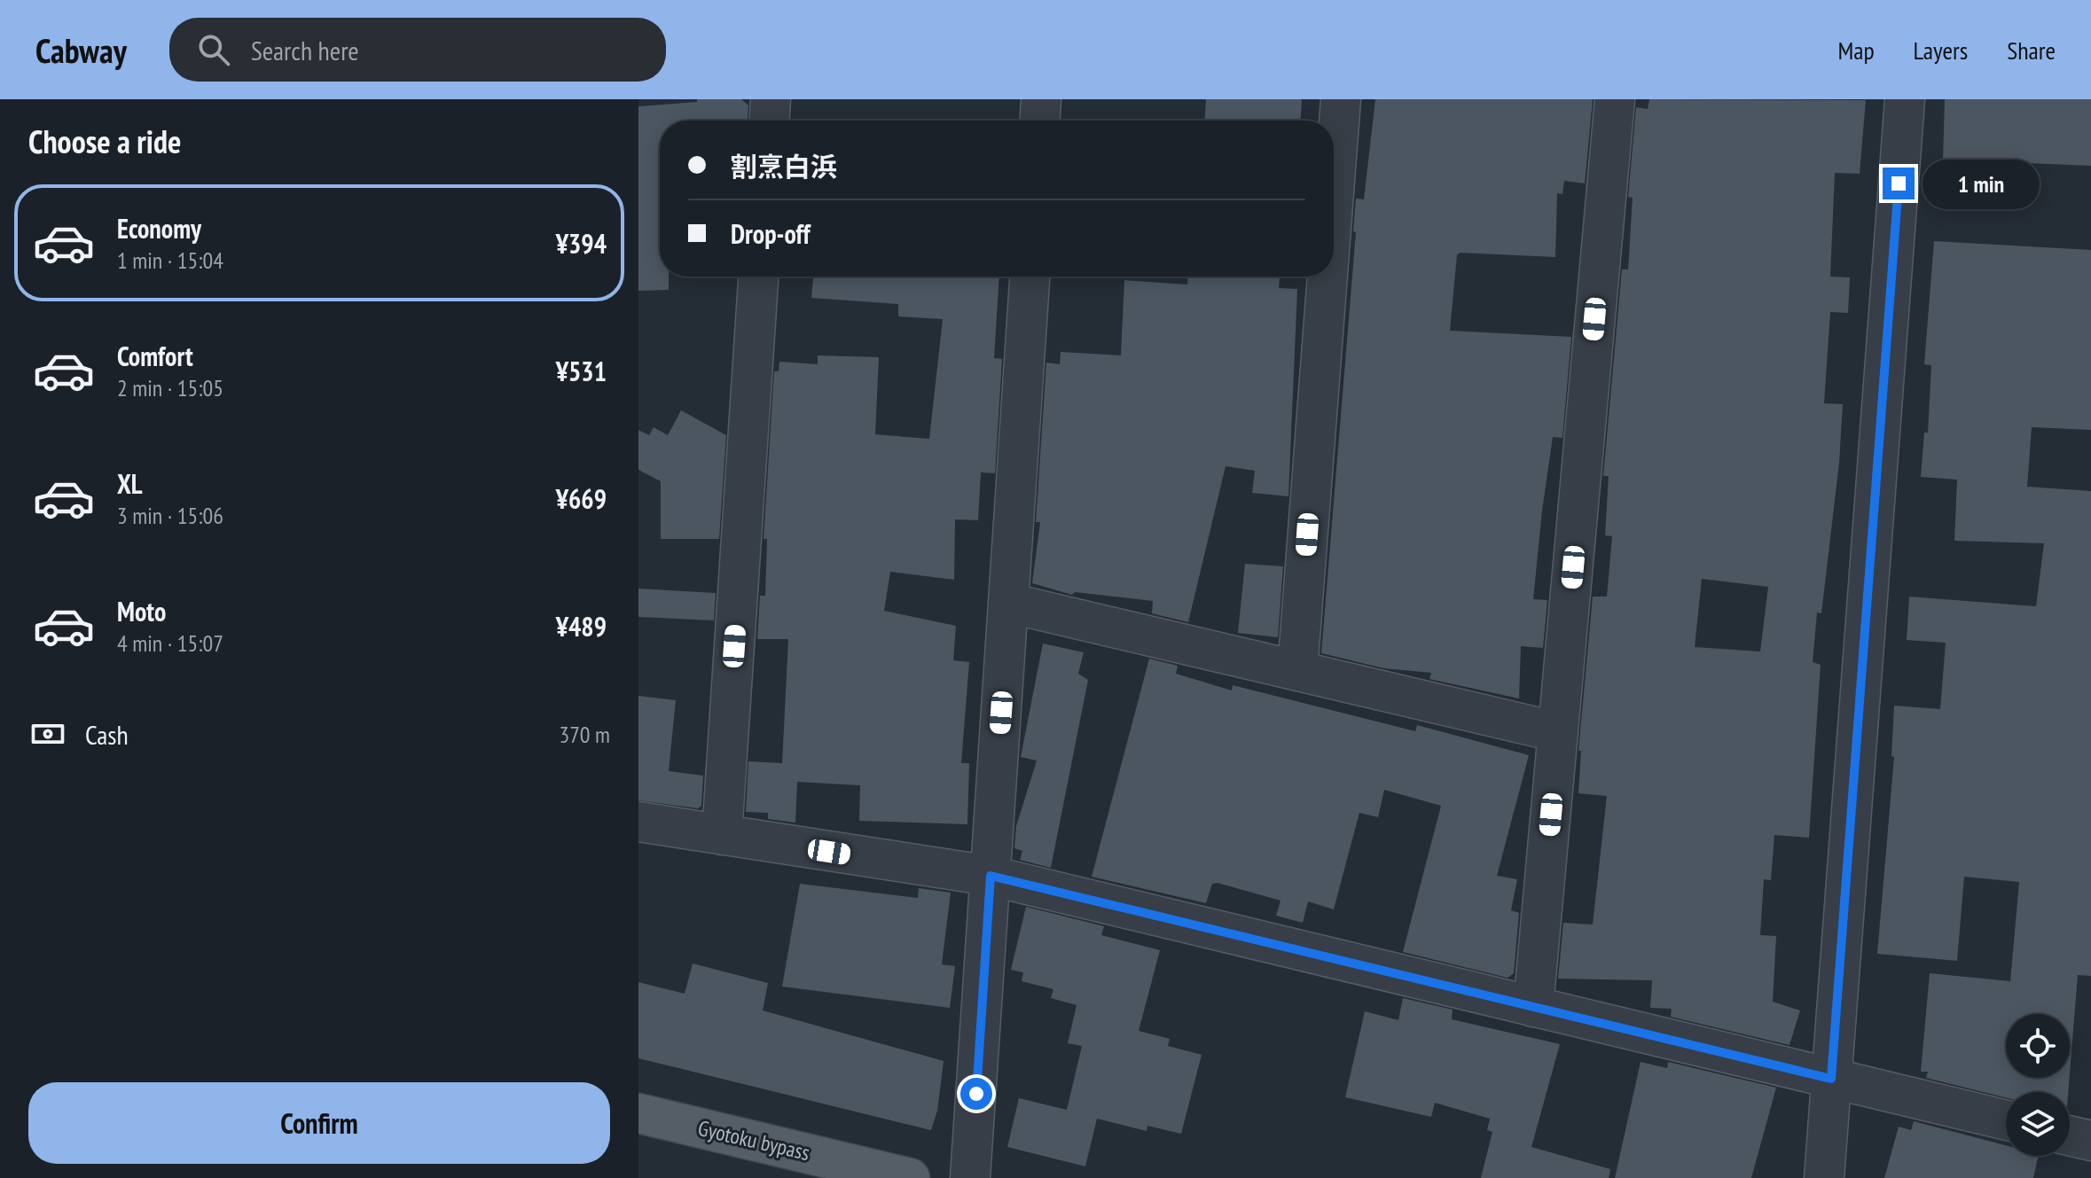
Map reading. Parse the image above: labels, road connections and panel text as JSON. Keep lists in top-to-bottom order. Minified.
{"streets":{"main road":["Gyotoku bypass"]},"page":{"header":"Cabway","search":"Search here","nav":["Map","Layers","Share"],"heading":"Choose a ride","banner":["割烹白浜","Drop-off"],"bubble":"1 min","list":[{"name":"Economy","note":"1 min · 15:04","value":"¥394"},{"name":"Comfort","note":"2 min · 15:05","value":"¥531"},{"name":"XL","note":"3 min · 15:06","value":"¥669"},{"name":"Moto","note":"4 min · 15:07","value":"¥489"}],"pay":["Cash","370 m"],"buttons":"Confirm"}}
